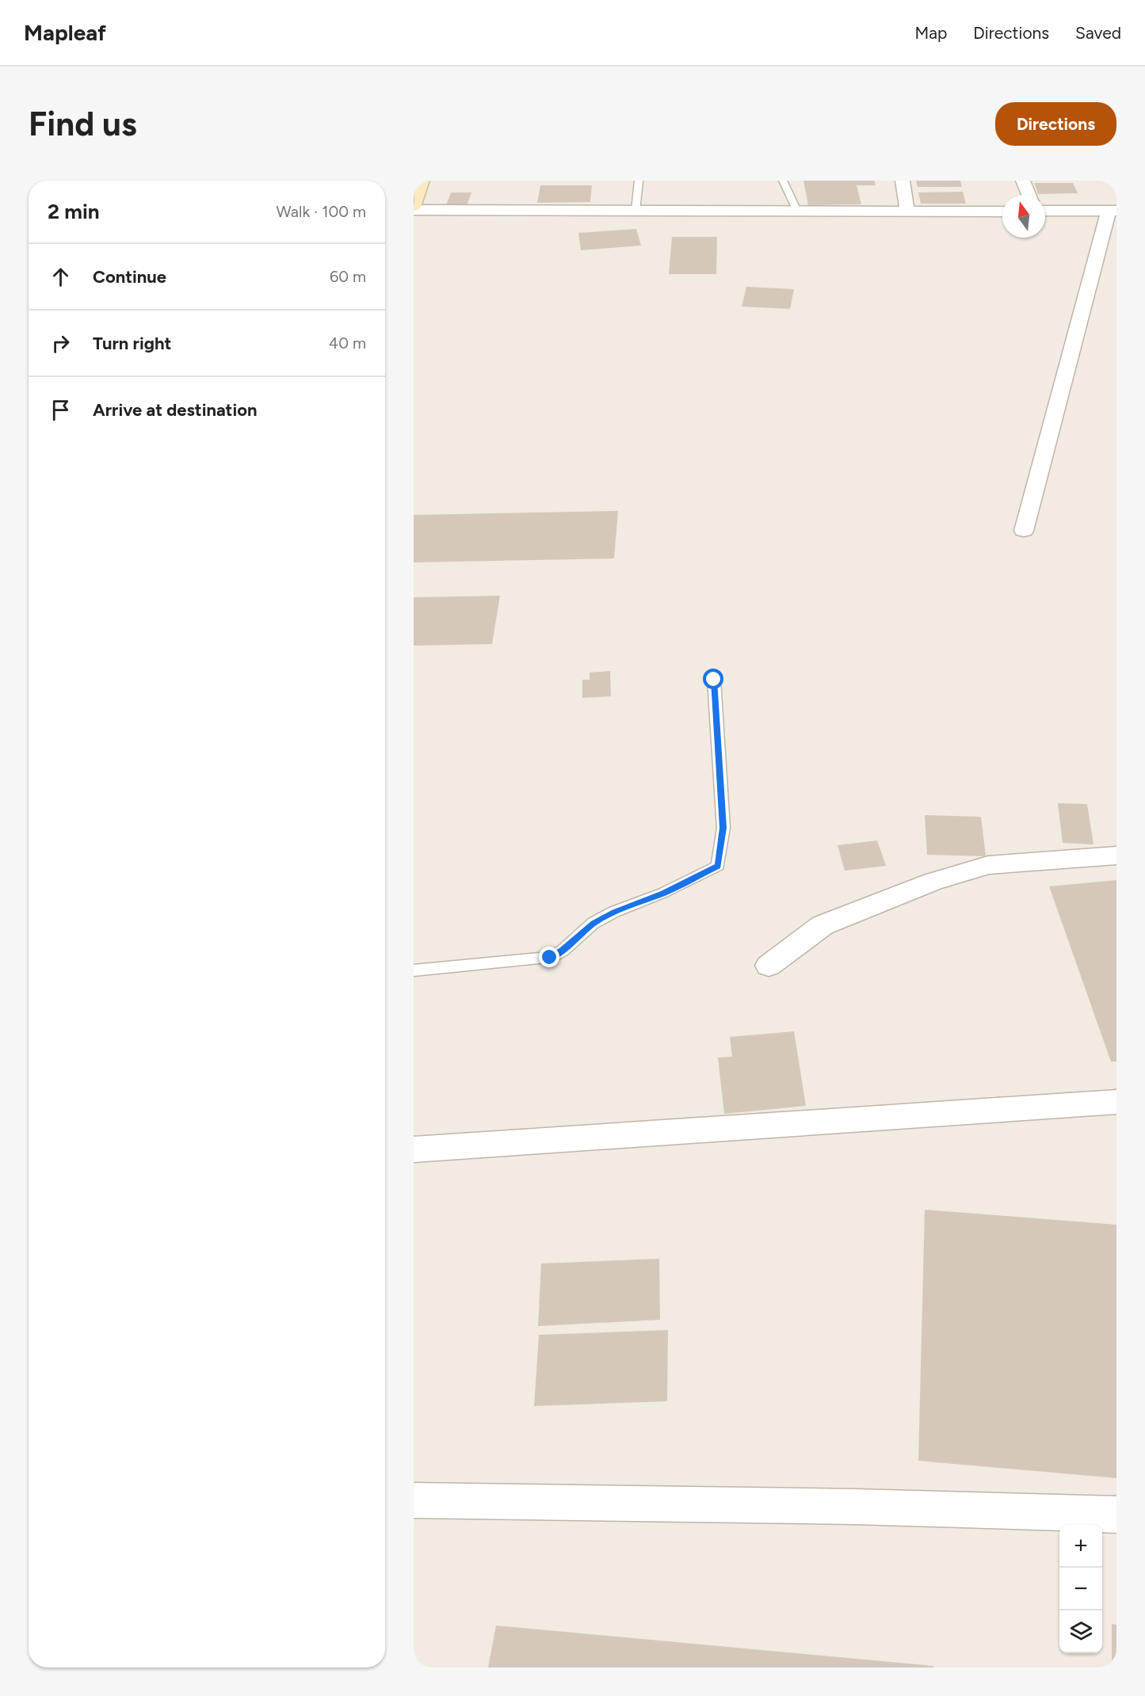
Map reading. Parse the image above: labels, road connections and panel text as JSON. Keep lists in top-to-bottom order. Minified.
{"north":"top","page":{"header":"Mapleaf","nav":["Map","Directions","Saved"],"buttons":"Directions","title":"Find us","heading":["2 min","Walk · 100 m"],"list":[["Continue","60 m"],["Turn right","40 m"],"Arrive at destination"],"map_buttons":["+","−"]}}
